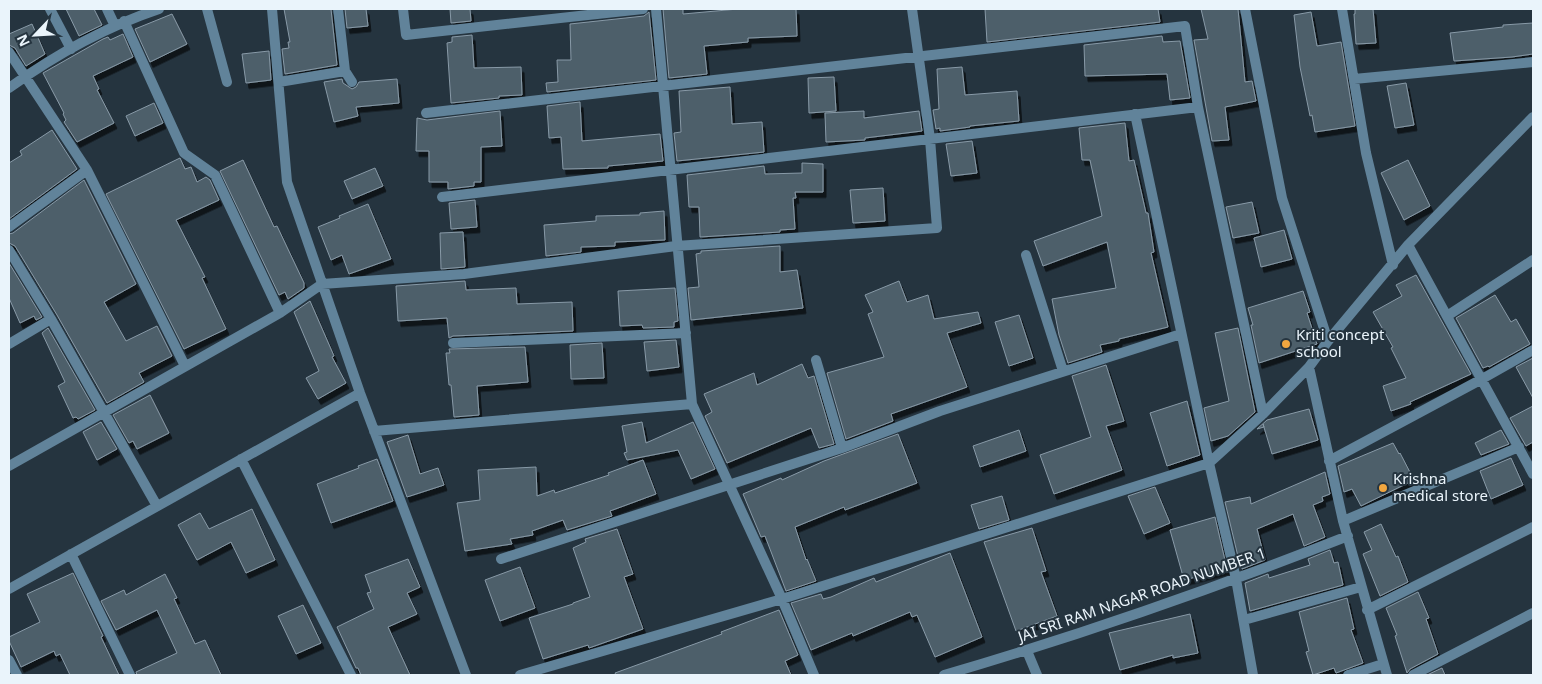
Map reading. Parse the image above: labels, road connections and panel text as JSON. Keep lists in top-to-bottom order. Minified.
{"streets":{"street":["JAI SRI RAM NAGAR ROAD NUMBER 1"]},"places":["Kriti concept school","Krishna medical store"],"north":"bottom left"}
